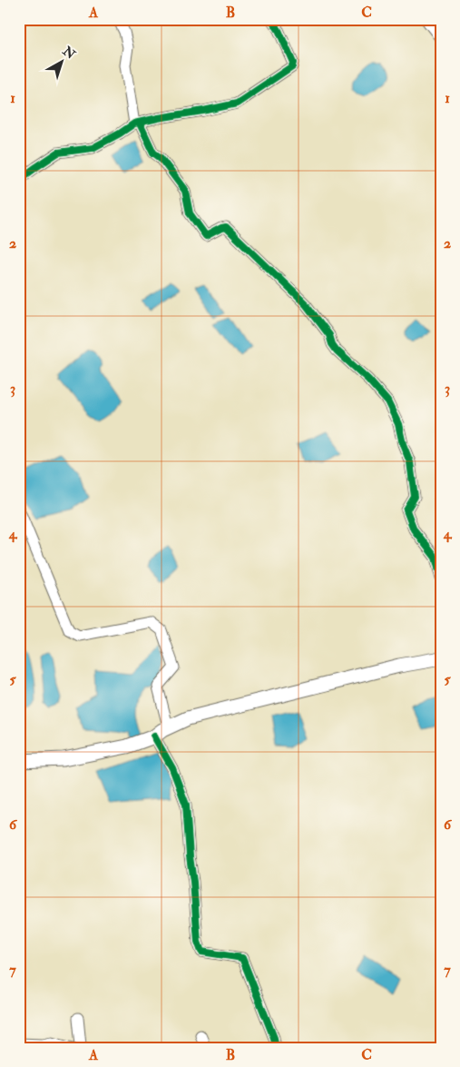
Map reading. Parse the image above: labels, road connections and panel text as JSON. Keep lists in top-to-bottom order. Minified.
{"north":"top right","grid":{"columns":["A","B","C"],"rows":["1","2","3","4","5","6","7"]}}
